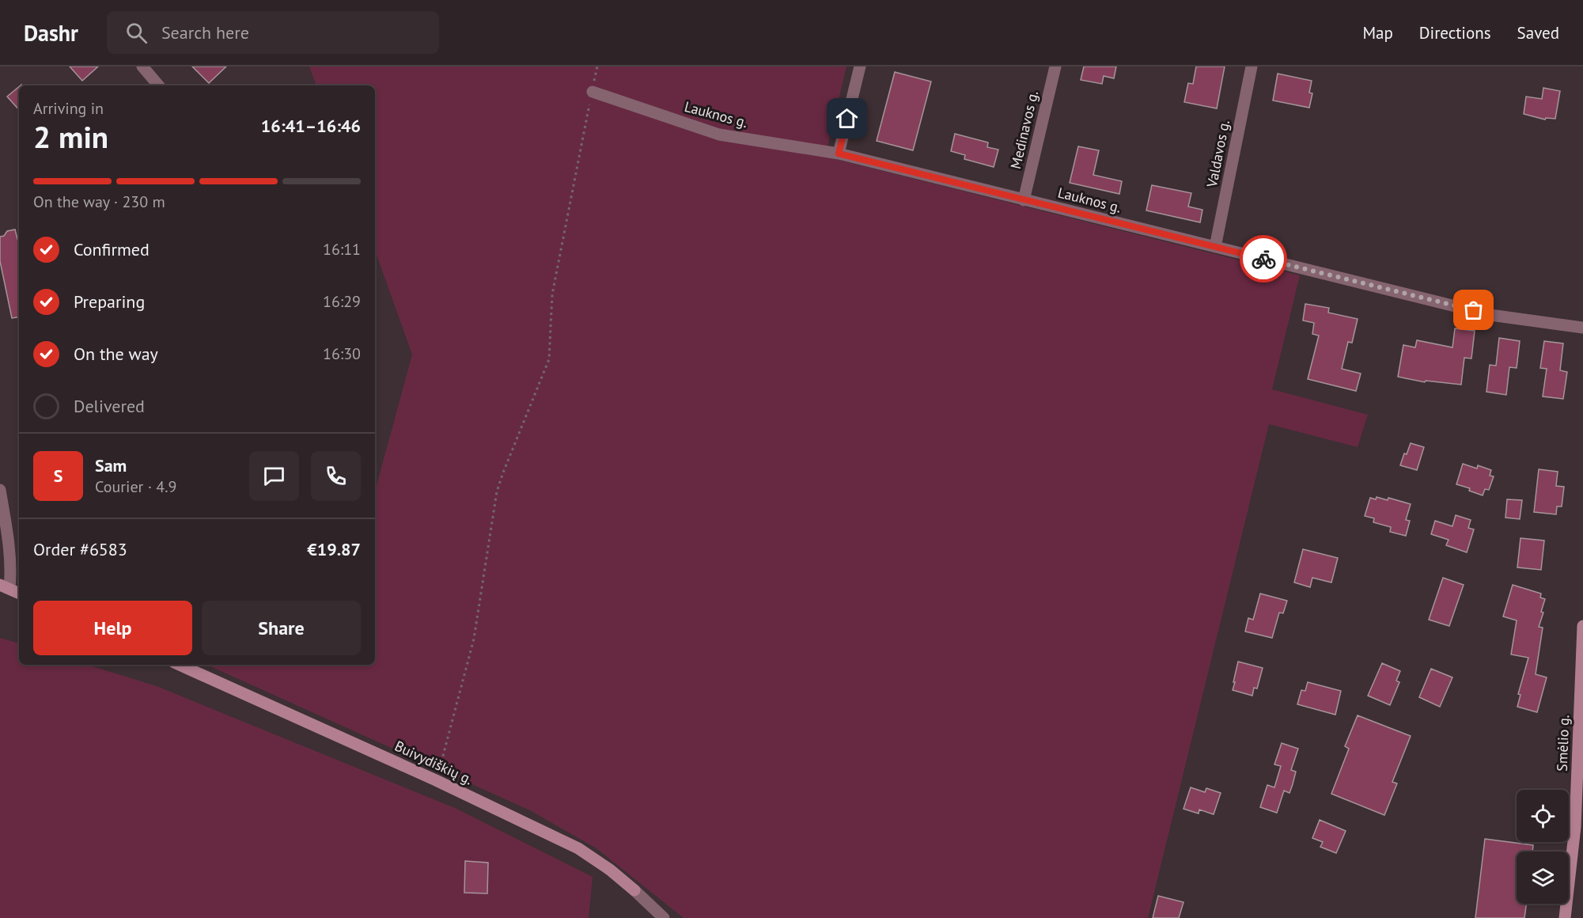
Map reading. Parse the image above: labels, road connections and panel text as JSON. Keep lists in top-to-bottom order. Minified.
{"streets":{"main road":["Smėlio g.","Buivydiškių g."],"street":["Lauknos g.","Medinavos g.","Valdavos g."]},"crossings":[["Lauknos g.","Medinavos g."],["Lauknos g.","Valdavos g."]],"page":{"header":"Dashr","search":"Search here","nav":["Map","Directions","Saved"],"heading":["2 min","Arriving in","16:41–16:46"],"panel":["Sam","Courier · 4.9","Order #6583","€19.87"],"bar":"On the way · 230 m","list":[["Confirmed","16:11"],["Preparing","16:29"],["On the way","16:30"],"Delivered"],"round":"S","buttons":["Help","Share"]}}
